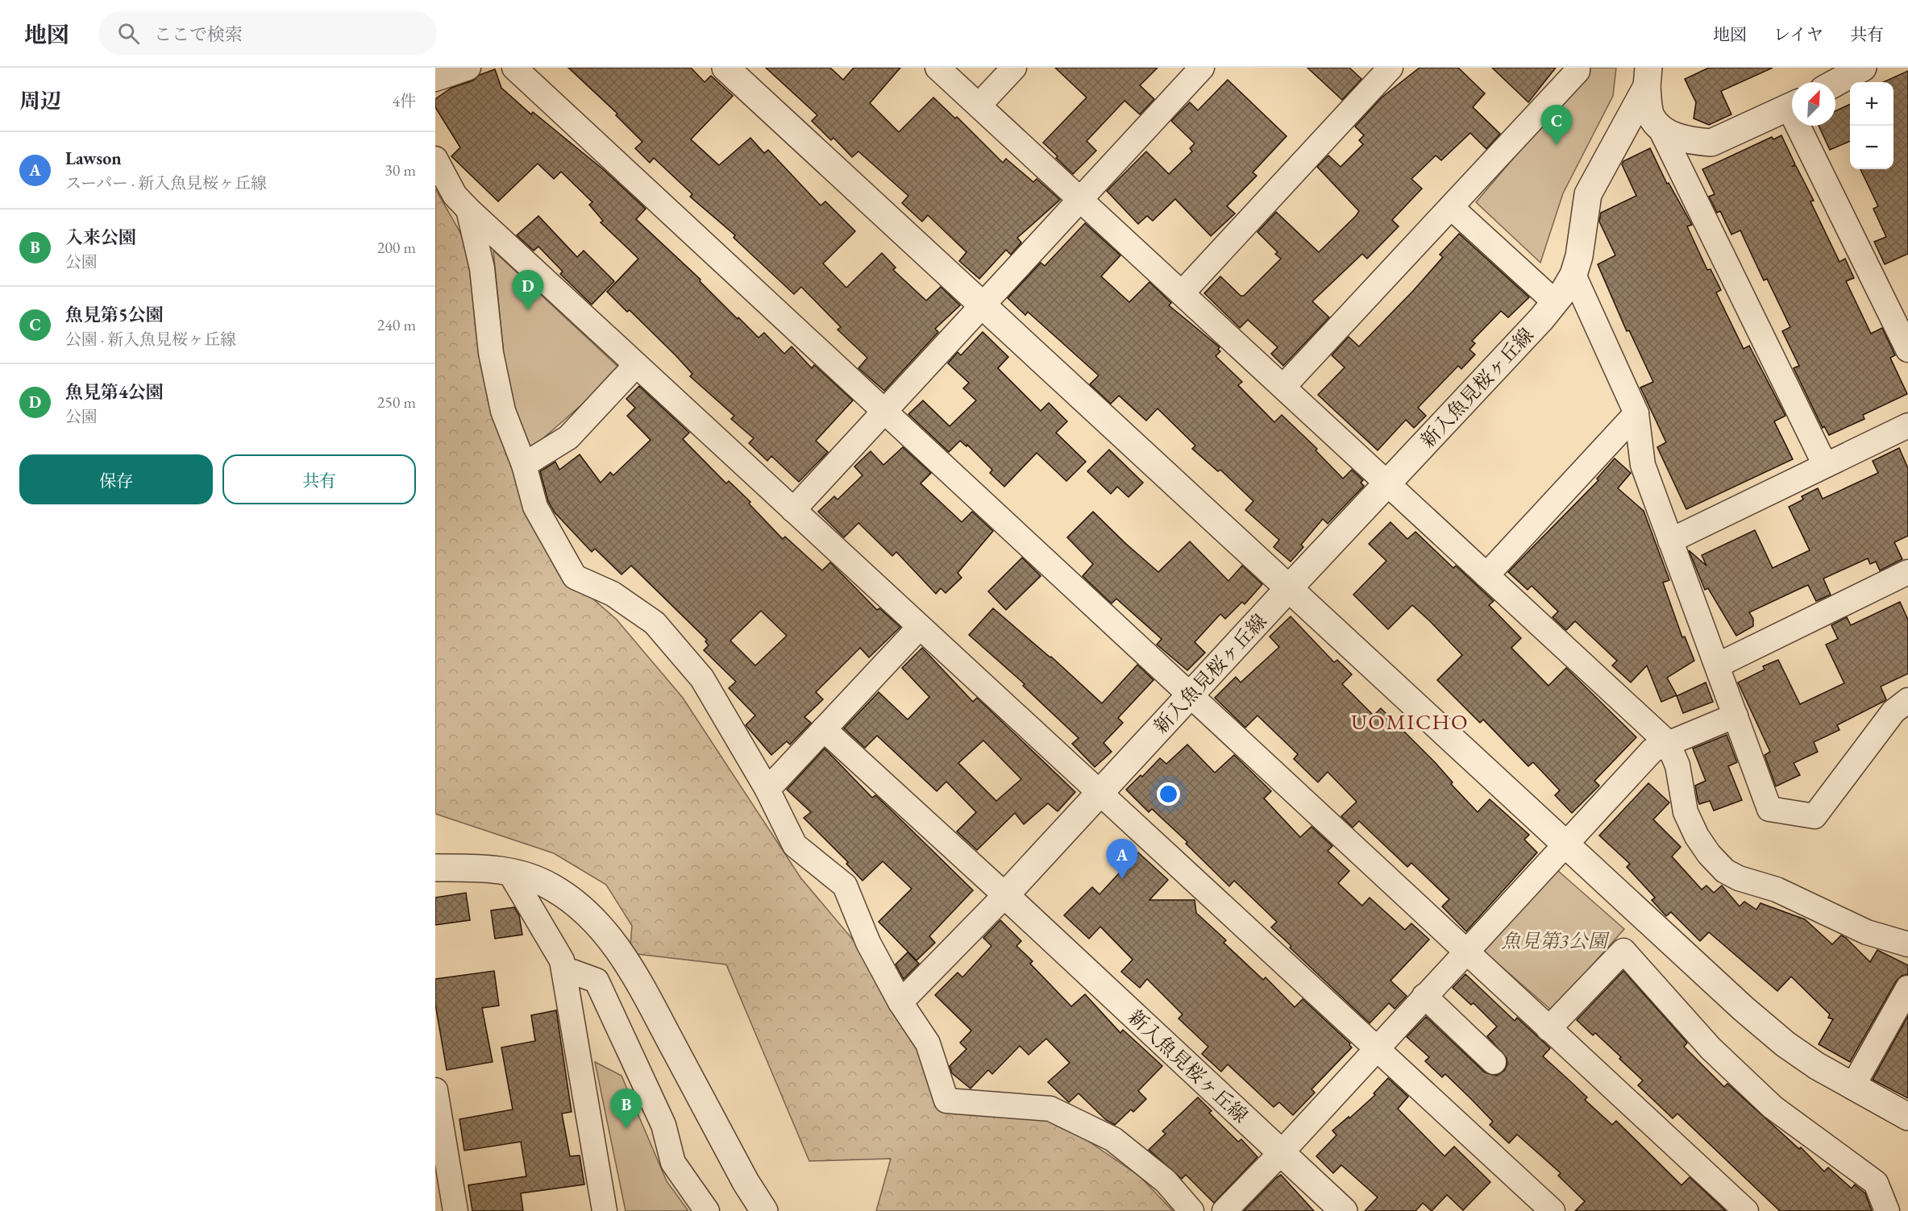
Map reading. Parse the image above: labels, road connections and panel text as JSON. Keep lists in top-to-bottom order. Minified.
{"streets":{"street":["新入魚見桜ヶ丘線"]},"districts":["UOMICHO"],"parks":["魚見第3公園"],"north":"top right","page":{"header":"地図","search":"ここで検索","nav":["地図","レイヤ","共有"],"heading":["周辺","4件"],"map_buttons":["+","−"],"pins":["C","D","A","B"],"list":[{"mark":"A","name":"Lawson","note":"スーパー · 新入魚見桜ヶ丘線","value":"30 m"},{"mark":"B","name":"入来公園","note":"公園","value":"200 m"},{"mark":"C","name":"魚見第5公園","note":"公園 · 新入魚見桜ヶ丘線","value":"240 m"},{"mark":"D","name":"魚見第4公園","note":"公園","value":"250 m"}],"buttons":["保存","共有"]}}
